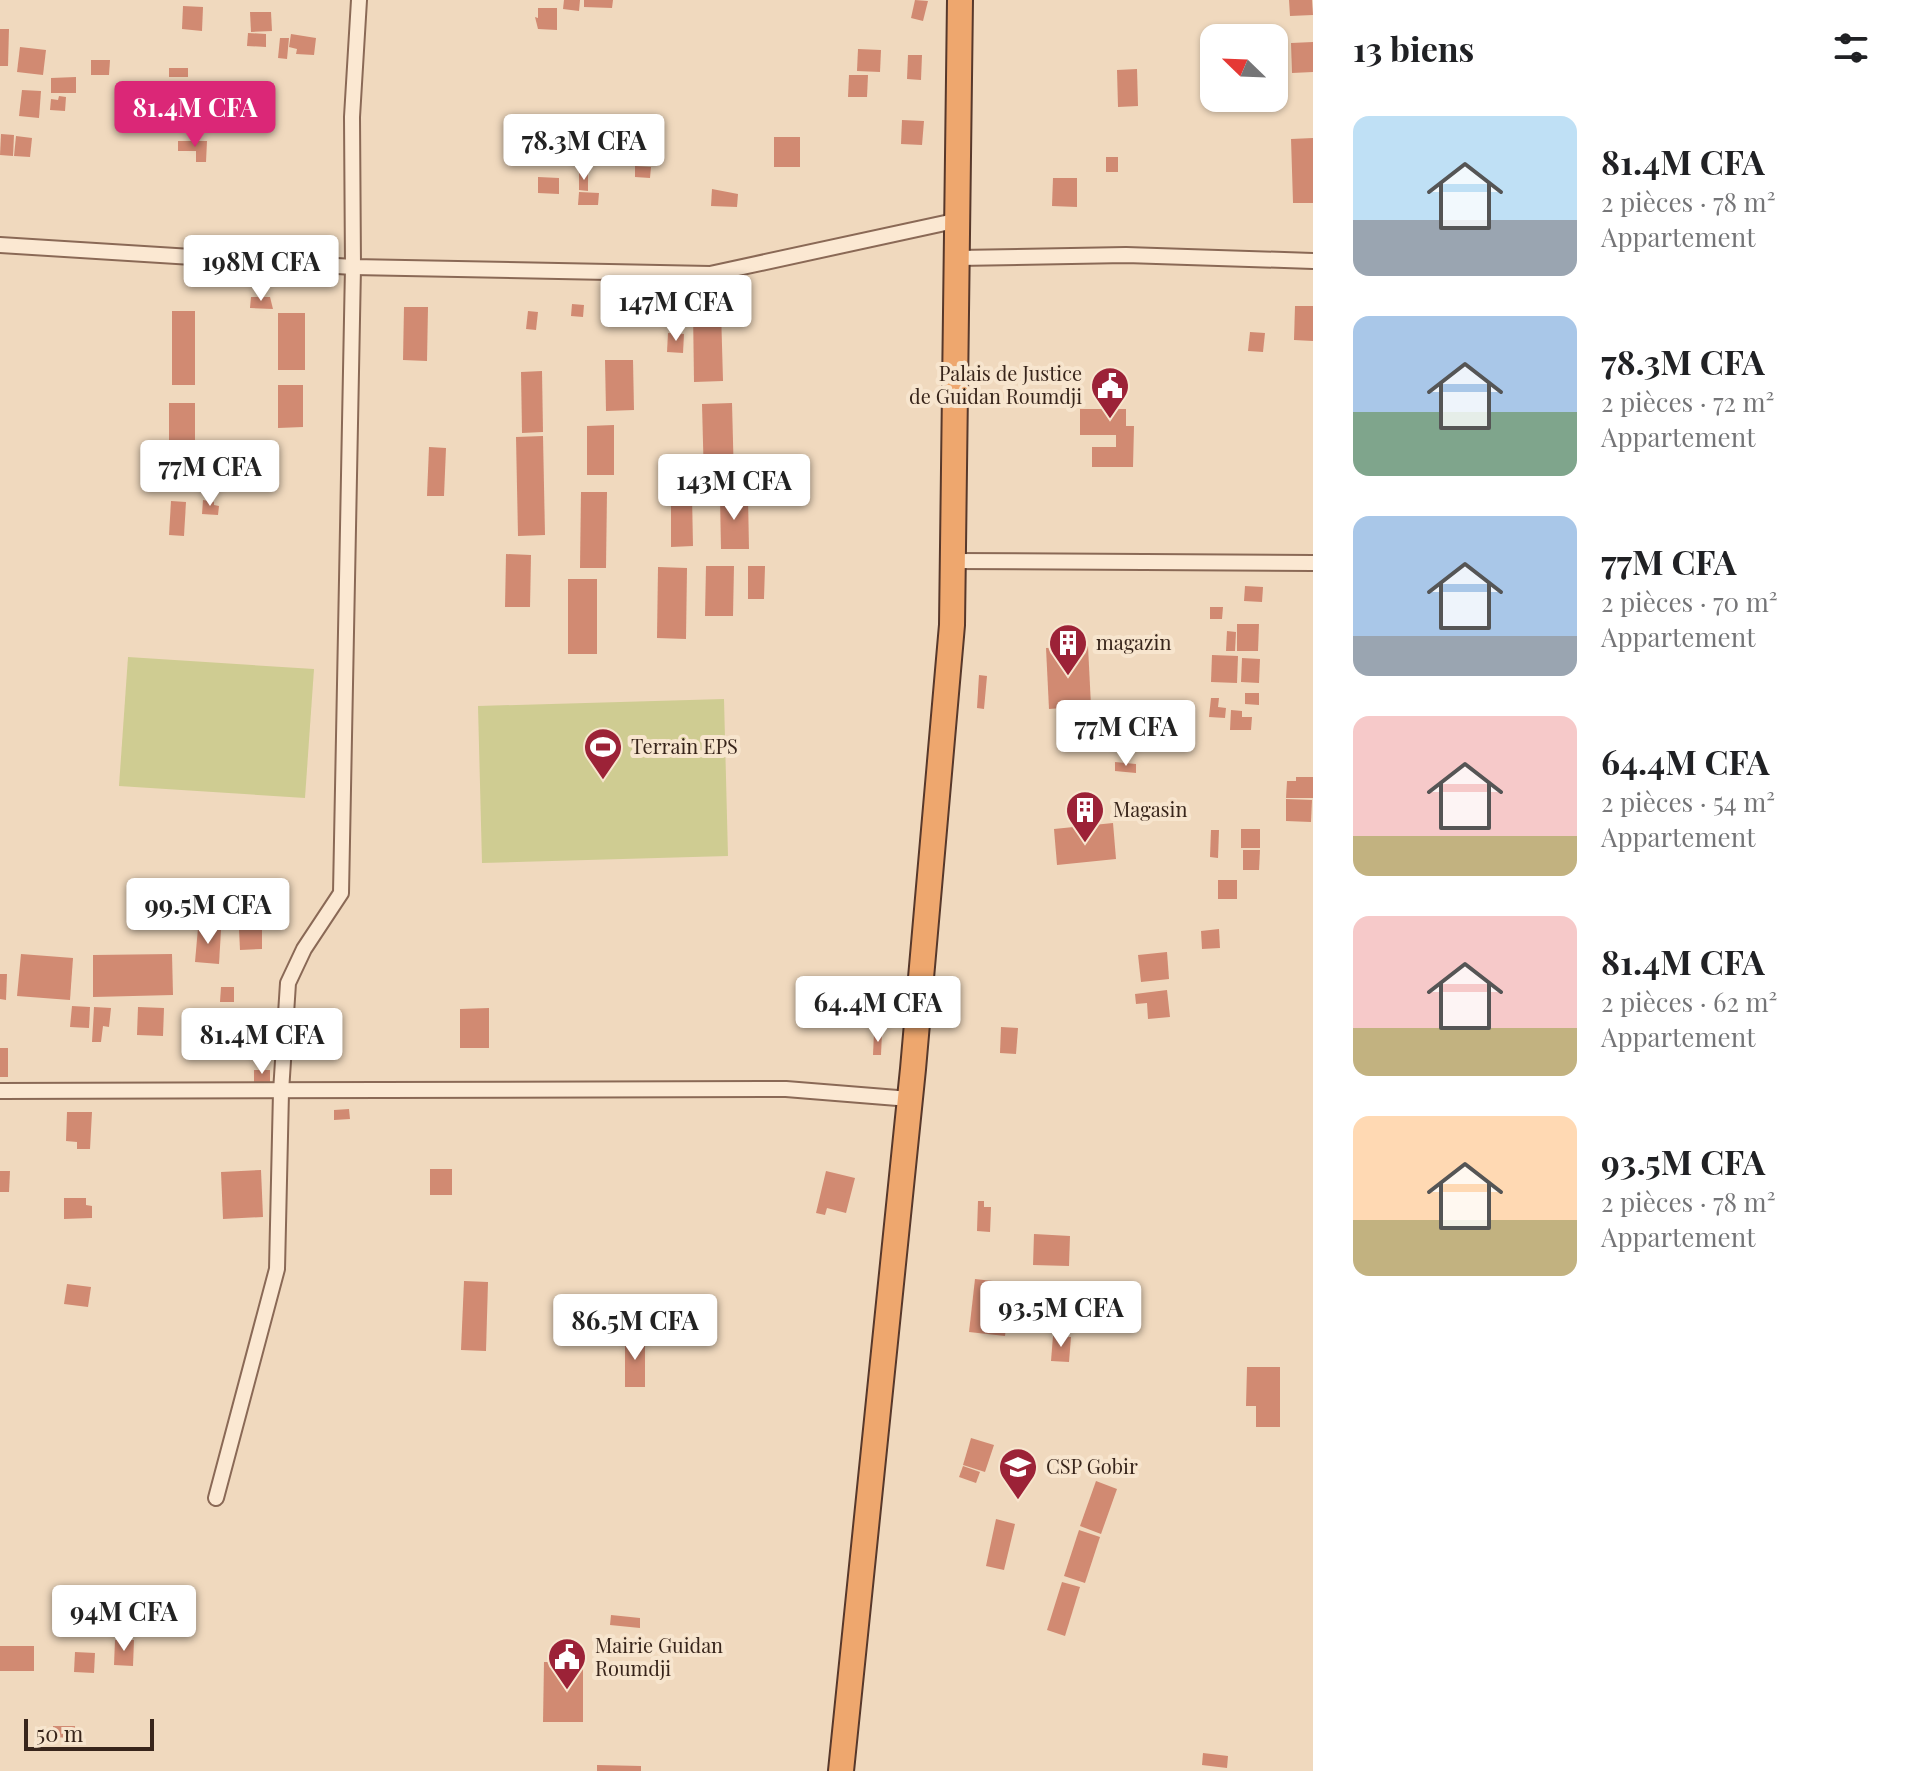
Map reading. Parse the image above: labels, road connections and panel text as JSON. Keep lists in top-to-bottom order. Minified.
{"places":{"public building":["Palais de Justice de Guidan Roumdji","Mairie Guidan Roumdji"],"building":["magazin","Magasin"],"sports":["Terrain EPS"],"school or university":["CSP Gobir"]},"scale_bar":"50 m","north":"top left","page":{"heading":"13 biens","price":["81.4M CFA","78.3M CFA","198M CFA","147M CFA","77M CFA","143M CFA","77M CFA","99.5M CFA","64.4M CFA","81.4M CFA","93.5M CFA","86.5M CFA","94M CFA"],"list":[{"name":"81.4M CFA","note":"2 pièces · 78 m² · Appartement"},{"name":"78.3M CFA","note":"2 pièces · 72 m² · Appartement"},{"name":"77M CFA","note":"2 pièces · 70 m² · Appartement"},{"name":"64.4M CFA","note":"2 pièces · 54 m² · Appartement"},{"name":"81.4M CFA","note":"2 pièces · 62 m² · Appartement"},{"name":"93.5M CFA","note":"2 pièces · 78 m² · Appartement"}],"scale":"50 m"}}
